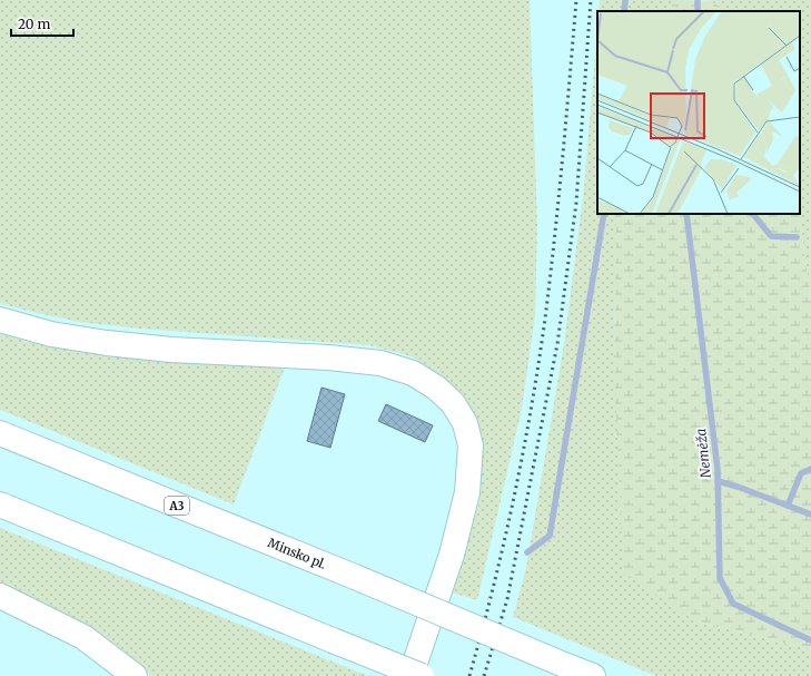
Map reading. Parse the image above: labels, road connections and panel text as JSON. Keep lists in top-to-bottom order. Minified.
{"streets":{"highway":["A3","Minsko pl."]},"water":["Nemėža"],"scale_bar":"20 m"}
